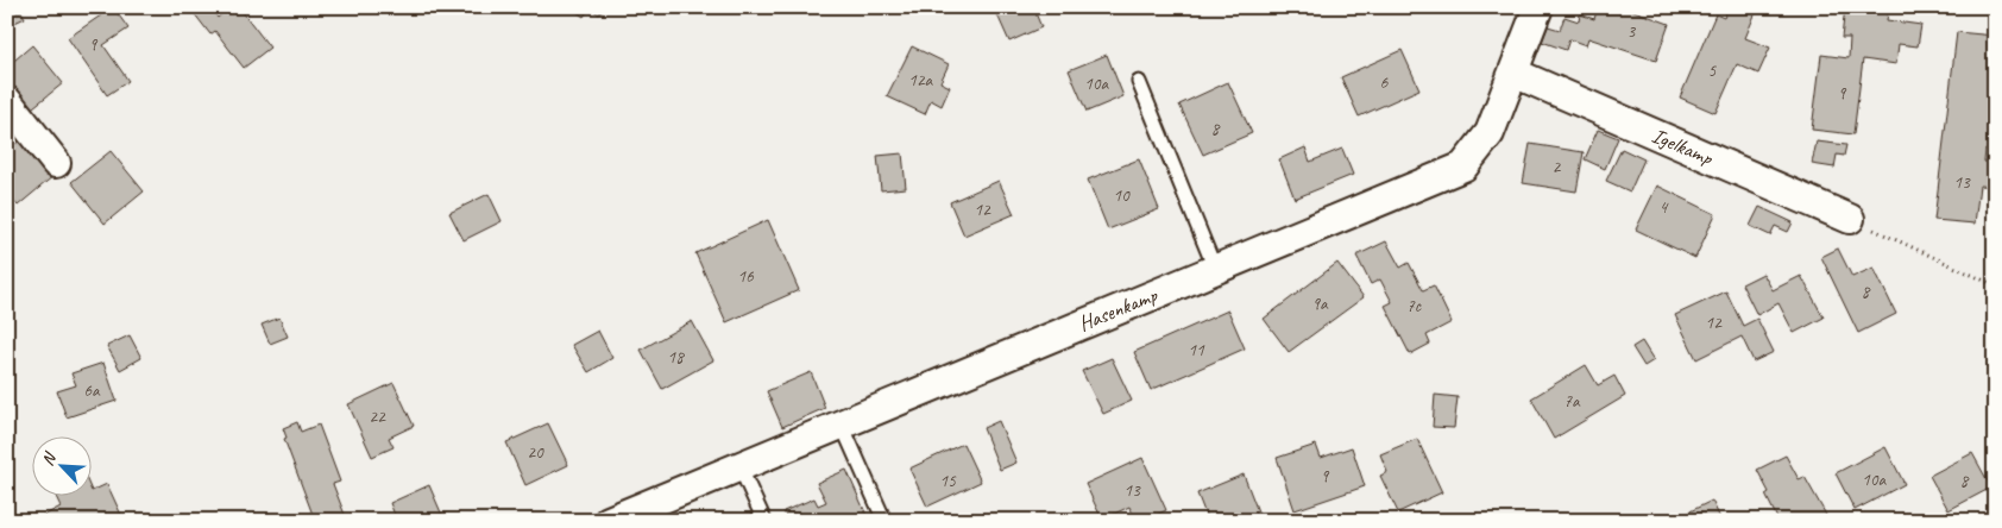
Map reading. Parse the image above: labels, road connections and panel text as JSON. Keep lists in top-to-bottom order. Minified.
{"streets":{"street":["Igelkamp","Hasenkamp"]},"crossings":[["Igelkamp","Hasenkamp"]],"house_numbers":["3","9","5","12a","6","10a","9","8","2","13","10","4","12","16","8","9a","7c","12","11","18","6a","7a","22","20","9","10a","15","8","13"],"north":"top left"}
